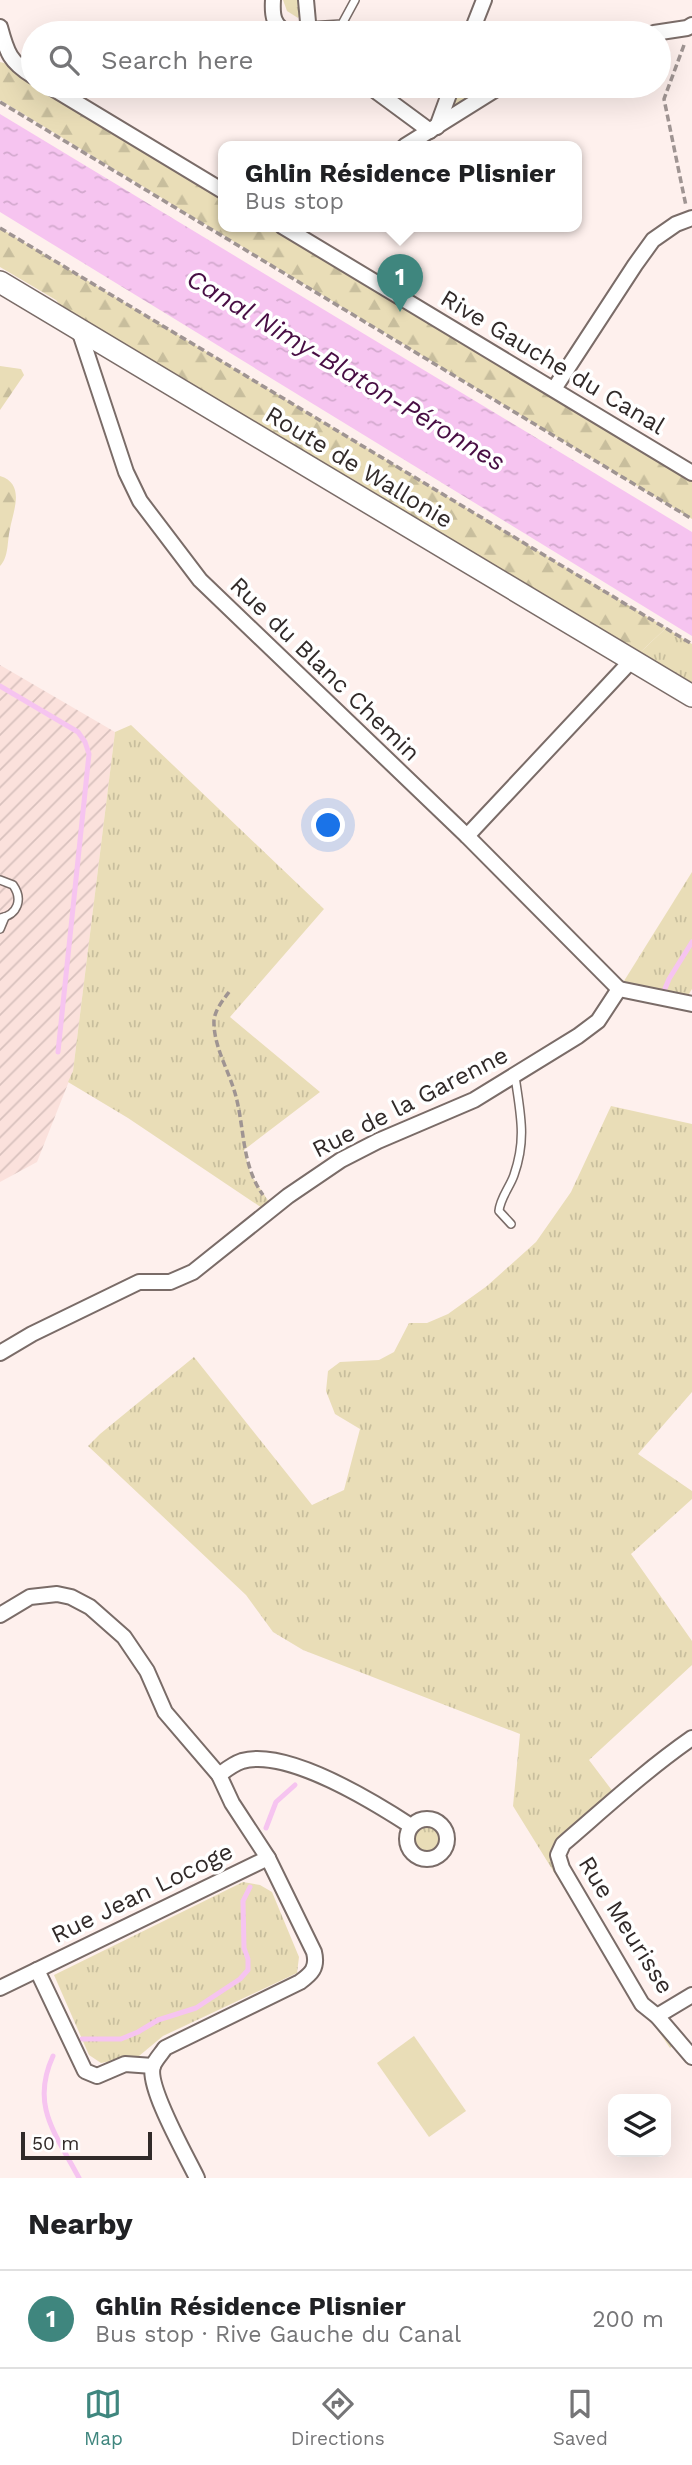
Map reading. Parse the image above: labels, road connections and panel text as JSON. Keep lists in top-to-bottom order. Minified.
{"streets":{"main road":["Route de Wallonie"],"street":["Rive Gauche du Canal","Rue du Blanc Chemin","Rue de la Garenne","Rue Jean Locoge","Rue Meurisse"]},"crossings":[["Route de Wallonie","Rue du Blanc Chemin"],["Rue du Blanc Chemin","Rue de la Garenne"]],"water":["Canal Nimy-Blaton-Péronnes"],"scale_bar":"50 m","page":{"search":"Search here","popup":["Ghlin Résidence Plisnier","Bus stop"],"pins":"1","scale":"50 m","heading":"Nearby","list":[{"mark":"1","name":"Ghlin Résidence Plisnier","note":"Bus stop · Rive Gauche du Canal","value":"200 m"}],"nav":["Map","Directions","Saved"]}}
